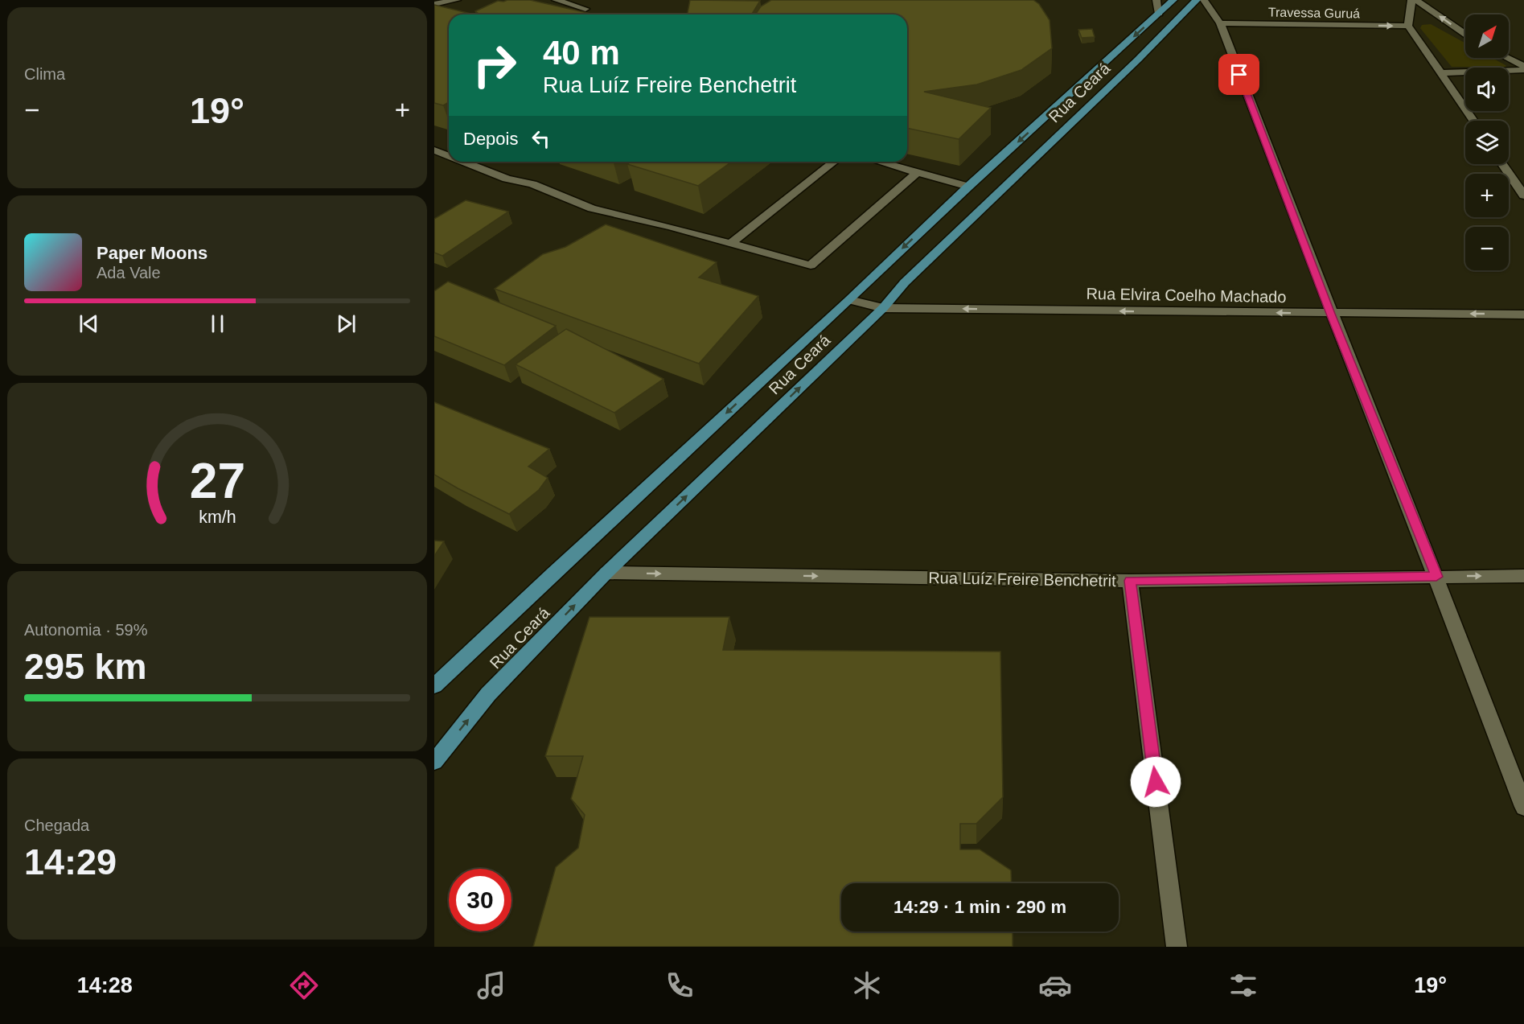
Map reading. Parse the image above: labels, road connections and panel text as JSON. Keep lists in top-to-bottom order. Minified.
{"streets":{"main road":["Rua Ceará"],"street":["Travessa Guruá","Rua Elvira Coelho Machado","Rua Luíz Freire Benchetrit"]},"crossings":[["Rua Ceará","Rua Elvira Coelho Machado"],["Rua Ceará","Rua Luíz Freire Benchetrit"]],"one_way":["Travessa Guruá","Rua Elvira Coelho Machado","Rua Luíz Freire Benchetrit"],"north":"top right","page":{"tile":["Clima",["Autonomia · 59%","295 km"],["Chegada","14:29"]],"map_buttons":["+","−"],"turn":["40 m","Rua Luíz Freire Benchetrit"],"heat":["−","19°","+"],"then":"Depois","song":["Paper Moons","Ada Vale"],"limit":"30","trip":"14:29 · 1 min · 290 m","tabs":["14:28","19°"],"gauge":["27","km/h"]}}
